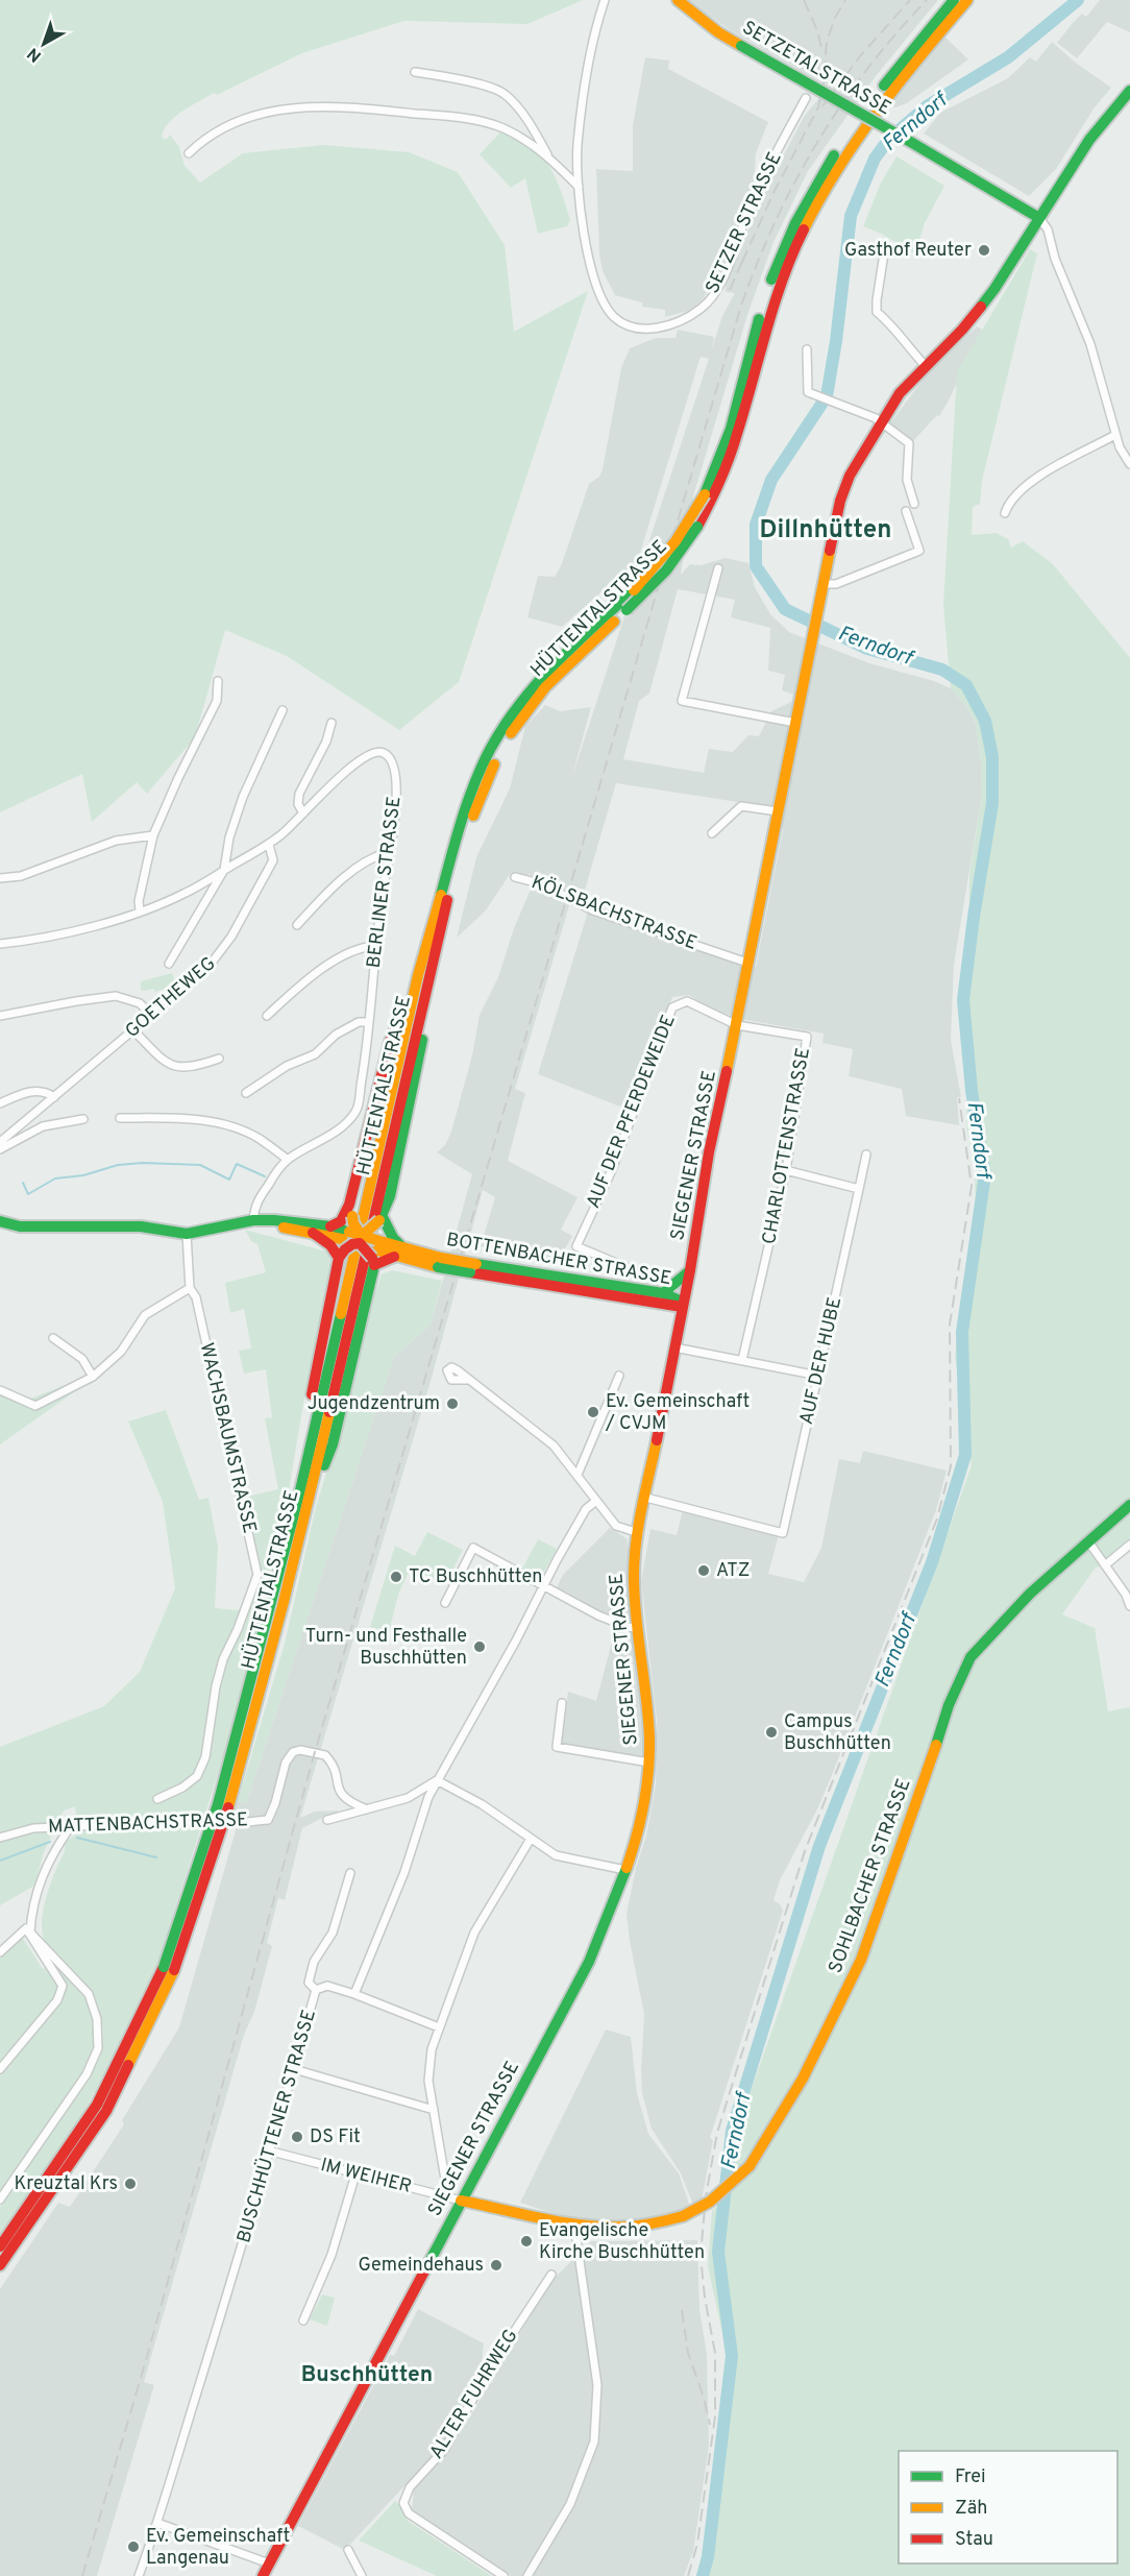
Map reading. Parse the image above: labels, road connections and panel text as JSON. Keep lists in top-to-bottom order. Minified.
{"streets":{"main road":["SETZETALSTRASSE","HÜTTENTALSTRASSE","SIEGENER STRASSE","BOTTENBACHER STRASSE","SOHLBACHER STRASSE"],"street":["SETZER STRASSE","BERLINER STRASSE","KÖLSBACHSTRASSE","GOETHEWEG","AUF DER PFERDEWEIDE","CHARLOTTENSTRASSE","AUF DER HUBE","WACHSBAUMSTRASSE","MATTENBACHSTRASSE","BUSCHHÜTTENER STRASSE","IM WEIHER","ALTER FUHRWEG"]},"crossings":[["SETZETALSTRASSE","SIEGENER STRASSE"],["BERLINER STRASSE","GOETHEWEG"],["BERLINER STRASSE","BOTTENBACHER STRASSE"],["KÖLSBACHSTRASSE","SIEGENER STRASSE"],["AUF DER PFERDEWEIDE","CHARLOTTENSTRASSE"],["AUF DER PFERDEWEIDE","SIEGENER STRASSE"],["AUF DER PFERDEWEIDE","BOTTENBACHER STRASSE"],["CHARLOTTENSTRASSE","SIEGENER STRASSE"],["SIEGENER STRASSE","BOTTENBACHER STRASSE"],["SIEGENER STRASSE","AUF DER HUBE"],["SIEGENER STRASSE","SOHLBACHER STRASSE"],["SIEGENER STRASSE","IM WEIHER"],["BOTTENBACHER STRASSE","WACHSBAUMSTRASSE"],["SOHLBACHER STRASSE","IM WEIHER"],["BUSCHHÜTTENER STRASSE","IM WEIHER"]],"districts":["Dillnhütten","Buschhütten"],"water":["Ferndorf"],"places":["Gasthof Reuter","Jugendzentrum","Ev. Gemeinschaft / CVJM","ATZ","TC Buschhütten","Turn- und Festhalle Buschhütten","Campus Buschhütten","DS Fit","Kreuztal Krs","Evangelische Kirche Buschhütten","Gemeindehaus","Ev. Gemeinschaft Langenau"],"legend":["Frei","Zäh","Stau"],"north":"bottom left"}
